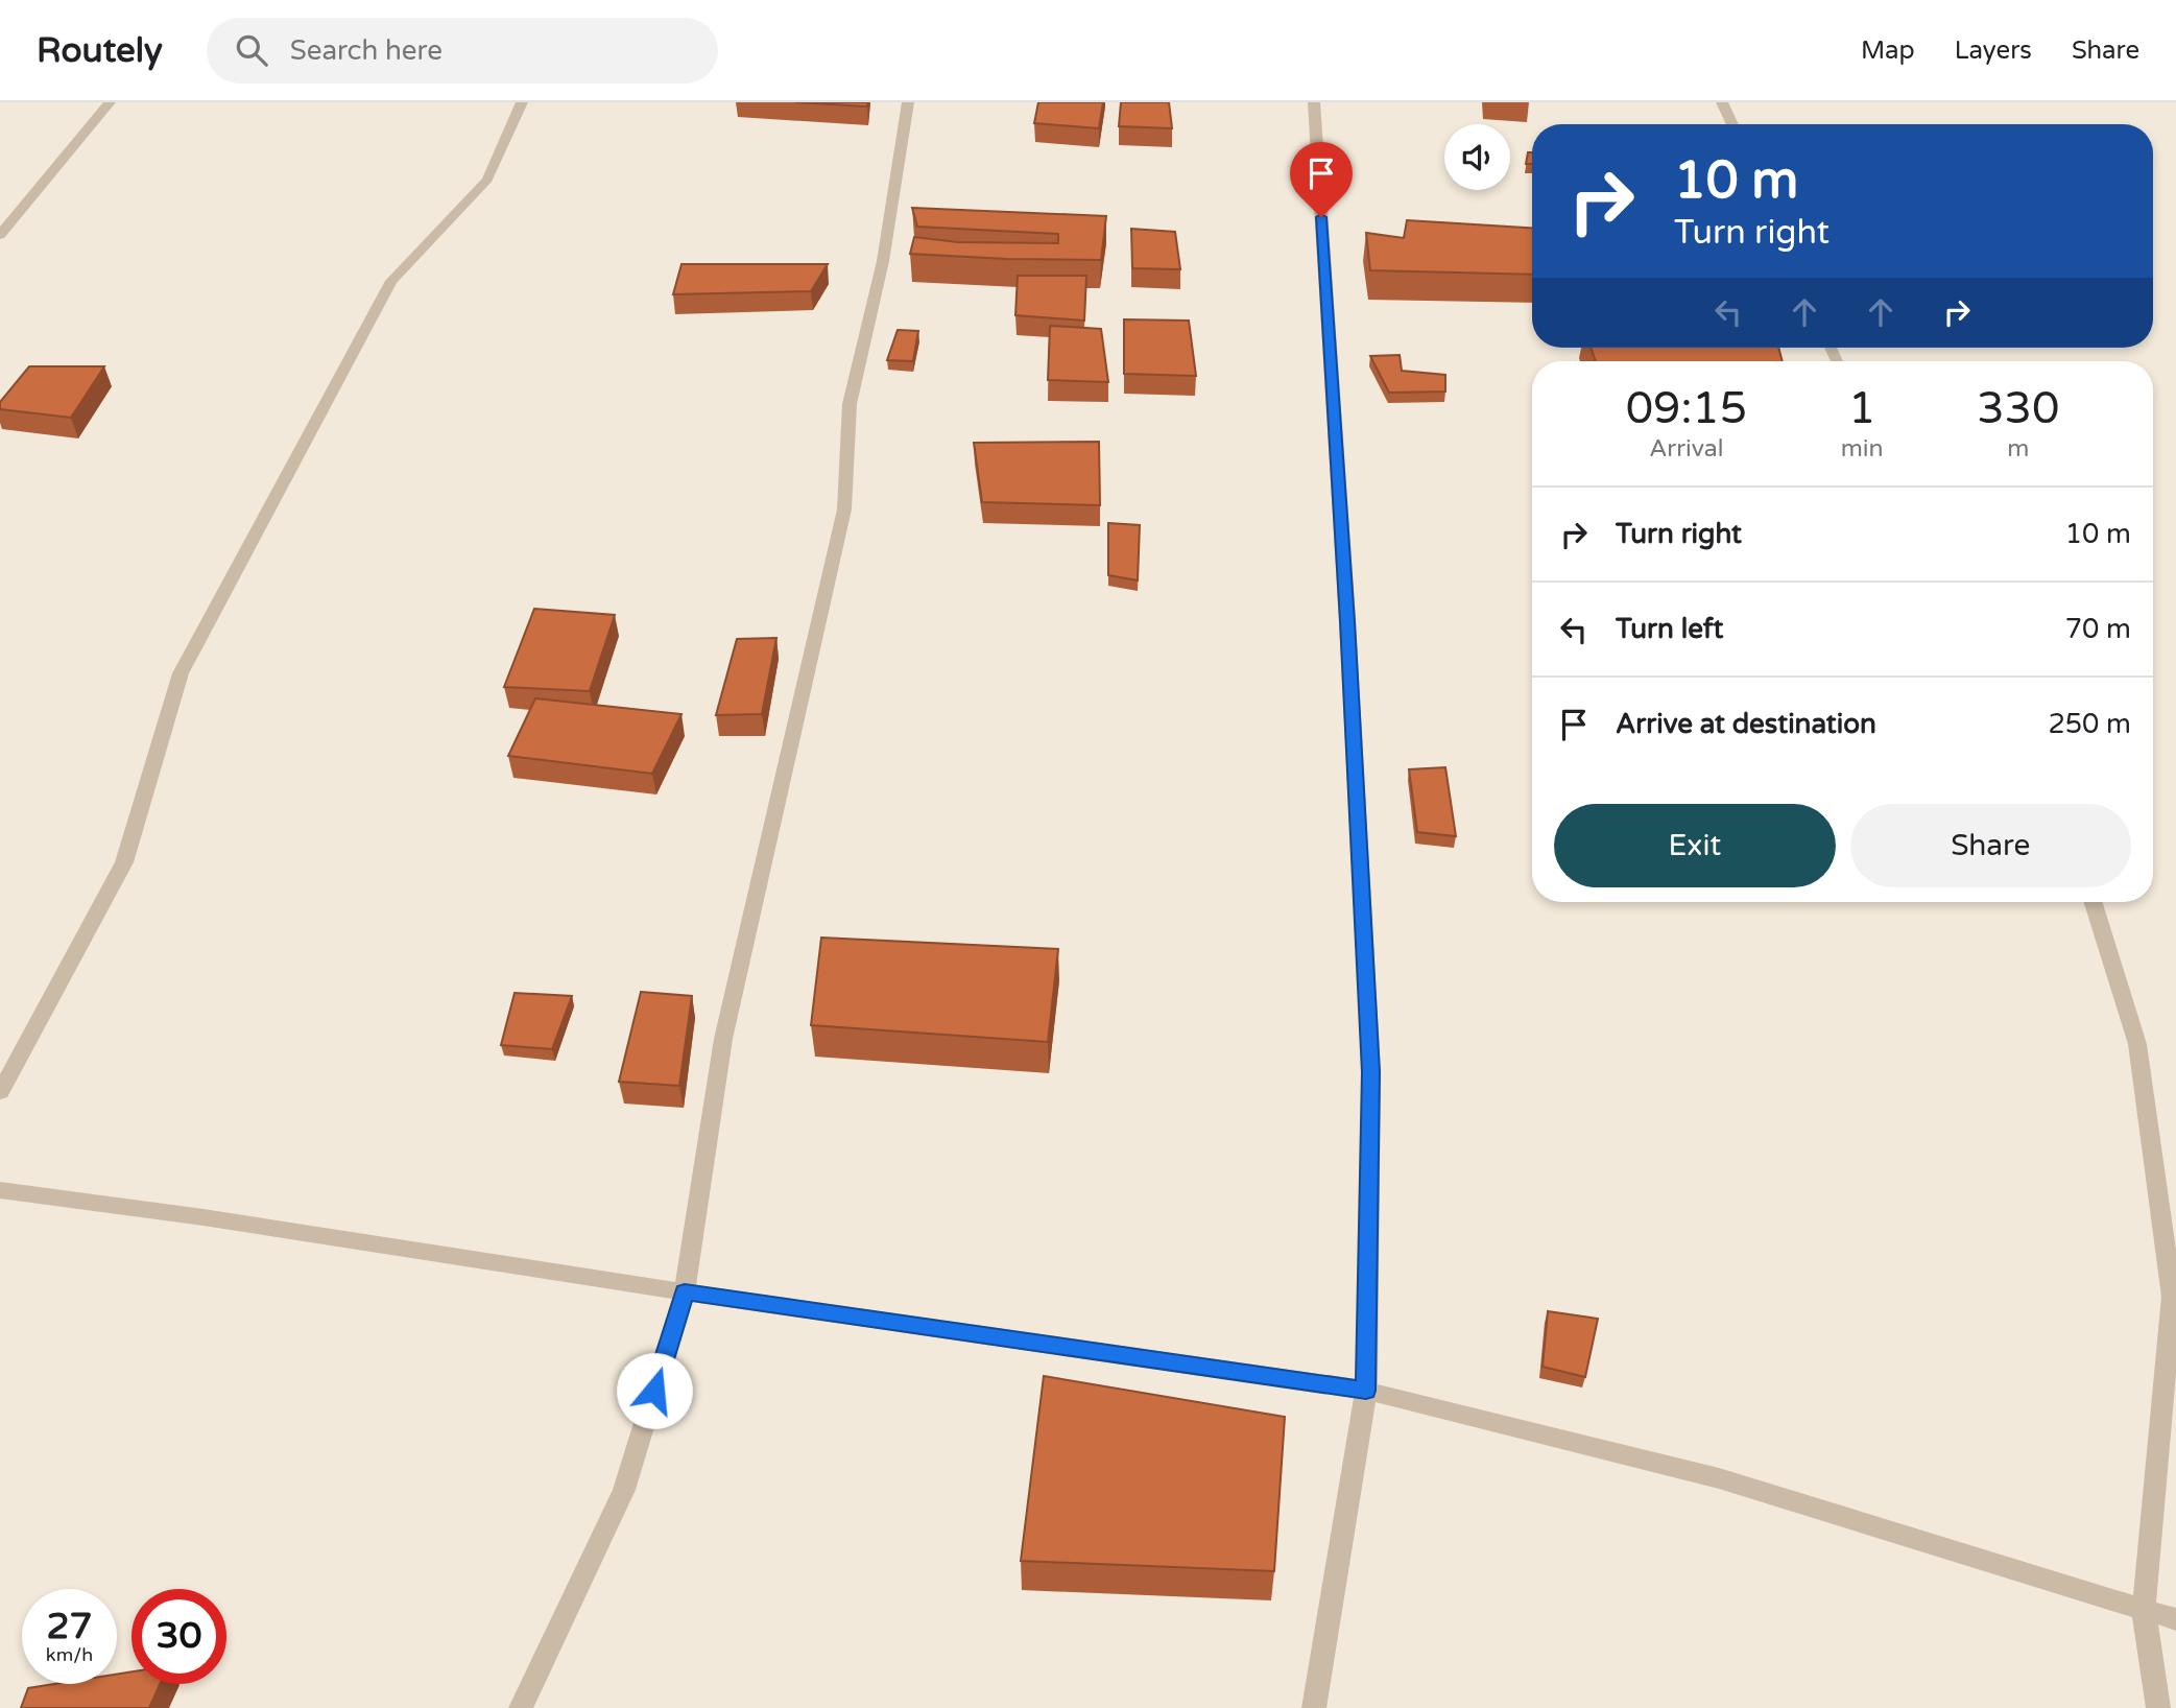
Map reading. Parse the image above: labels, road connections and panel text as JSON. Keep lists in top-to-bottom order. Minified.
{"page":{"header":"Routely","search":"Search here","nav":["Map","Layers","Share"],"turn":["10 m","Turn right"],"eta":["09:15","Arrival","1","min","330","m"],"list":[{"name":"Turn right","value":"10 m"},{"name":"Turn left","value":"70 m"},{"name":"Arrive at destination","value":"250 m"}],"buttons":["Exit","Share"],"speed":"27 km/h","limit":"30"}}
